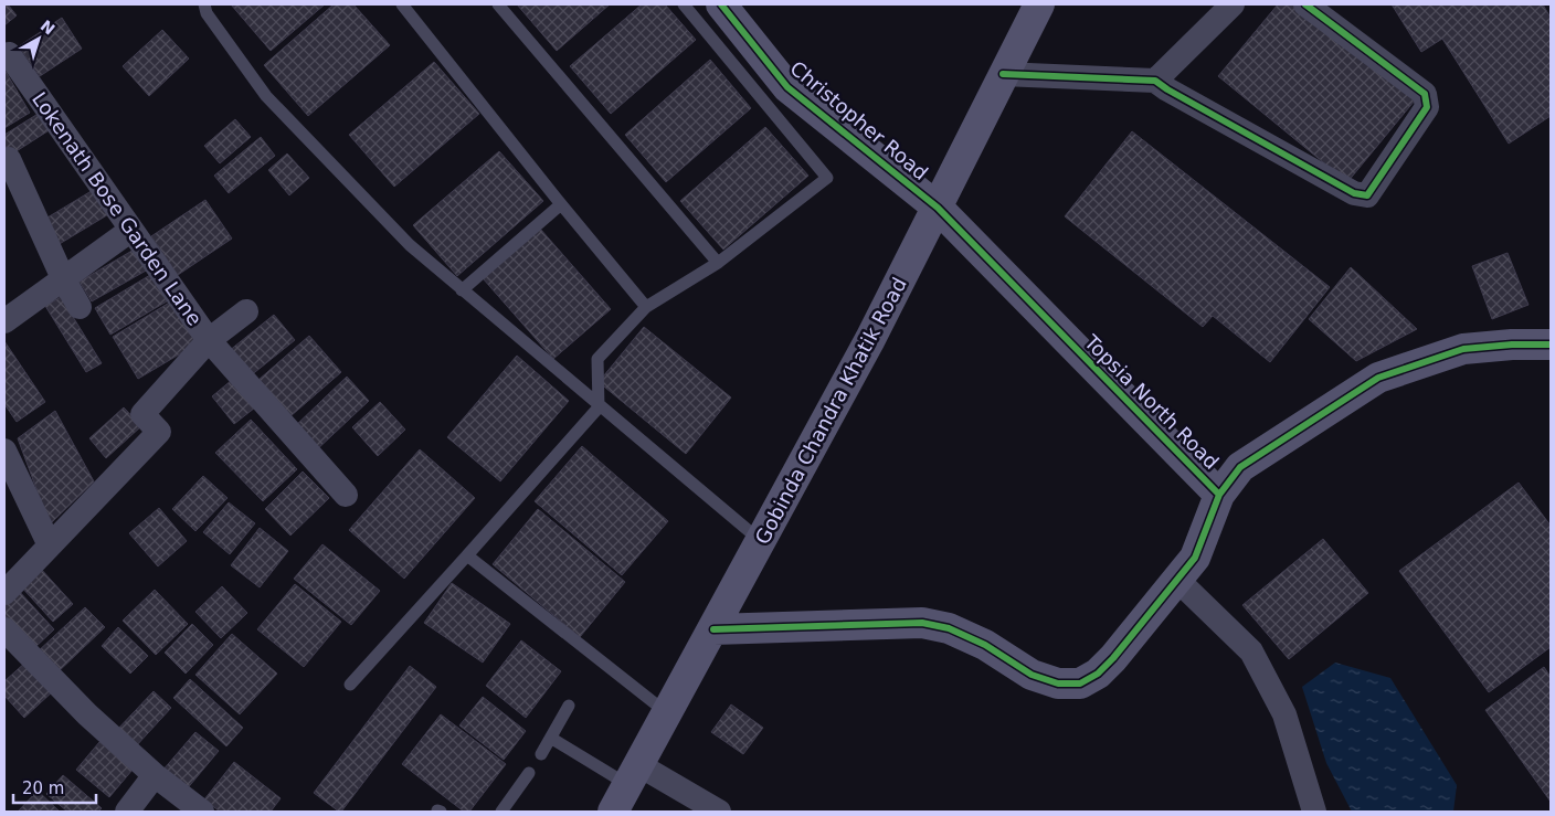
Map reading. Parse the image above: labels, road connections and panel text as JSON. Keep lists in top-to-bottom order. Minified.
{"streets":{"street":["Christopher Road","Lokenath Bose Garden Lane","Topsia North Road","Gobinda Chandra Khatik Road"]},"crossings":[["Christopher Road","Topsia North Road"],["Christopher Road","Gobinda Chandra Khatik Road"],["Topsia North Road","Gobinda Chandra Khatik Road"]],"scale_bar":"20 m","north":"top right"}
